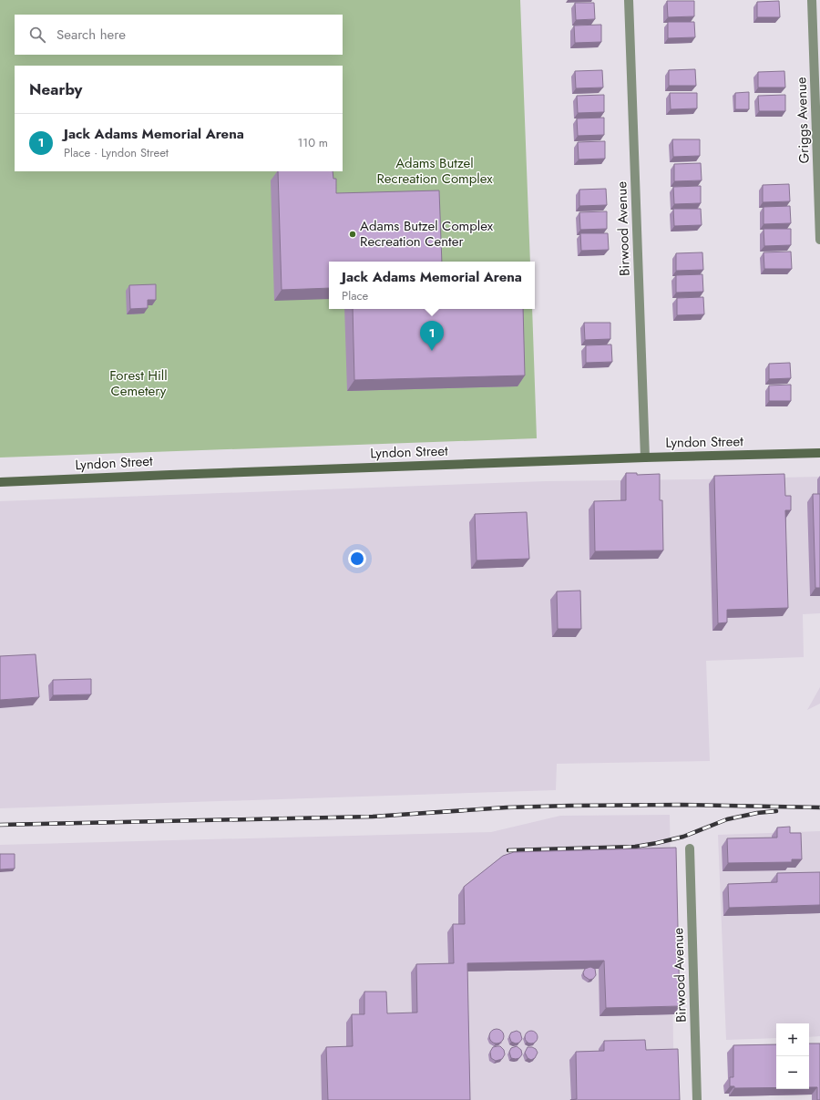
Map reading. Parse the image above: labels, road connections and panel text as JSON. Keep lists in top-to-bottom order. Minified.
{"streets":{"street":["Griggs Avenue","Birwood Avenue","Lyndon Street"]},"crossings":[["Birwood Avenue","Lyndon Street"]],"parks":["Adams Butzel Recreation Complex","Forest Hill Cemetery"],"places":["Adams Butzel Complex Recreation Center"],"page":{"search":"Search here","heading":"Nearby","list":[{"mark":"1","name":"Jack Adams Memorial Arena","note":"Place · Lyndon Street","value":"110 m"}],"popup":["Jack Adams Memorial Arena","Place"],"pins":"1","map_buttons":["+","−"]}}
